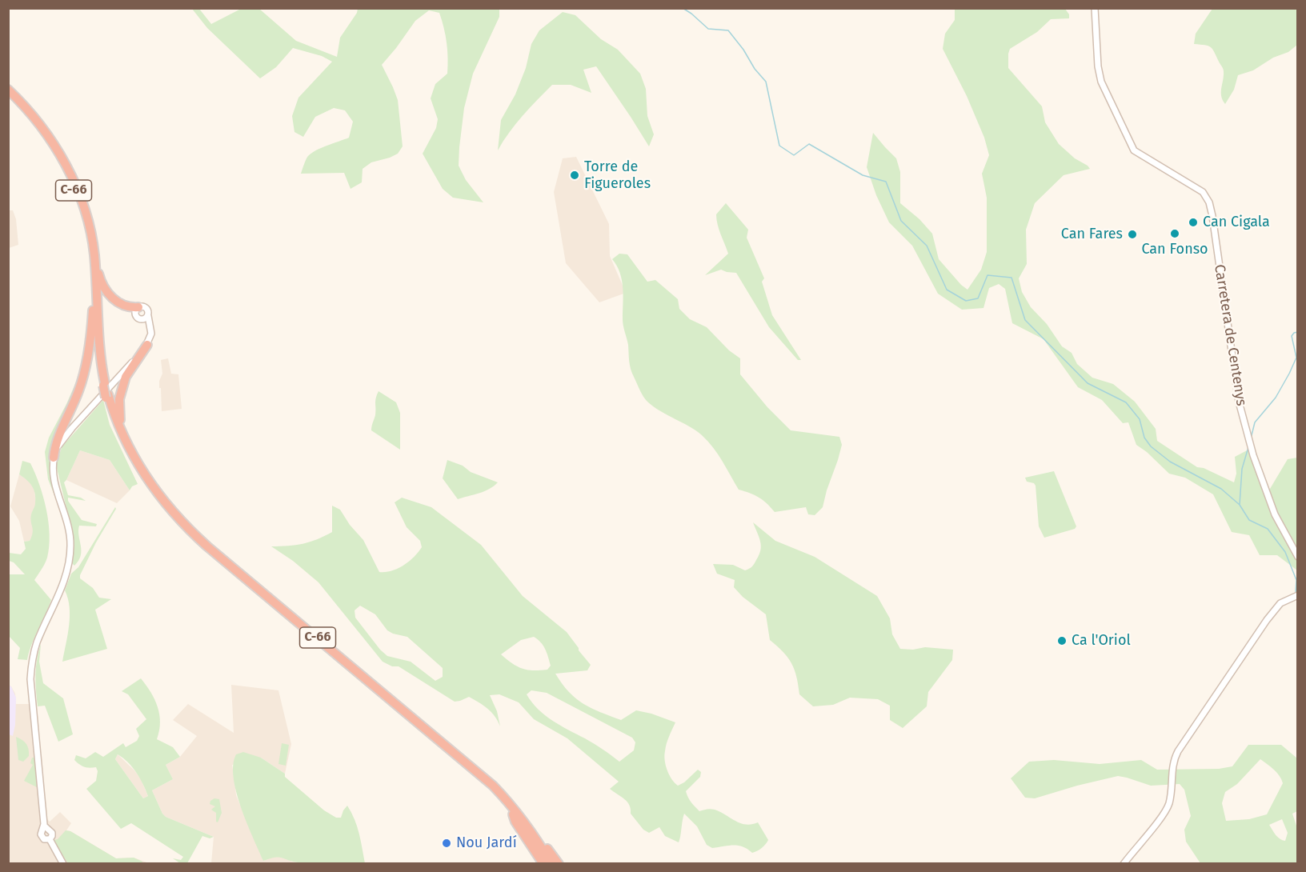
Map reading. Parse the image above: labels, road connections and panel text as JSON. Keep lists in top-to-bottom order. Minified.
{"streets":{"highway":["C-66"],"street":["Carretera de Centenys"]},"places":["Torre de Figueroles","Can Cigala","Can Fonso","Can Fares","Ca l'Oriol","Nou Jardí"]}
